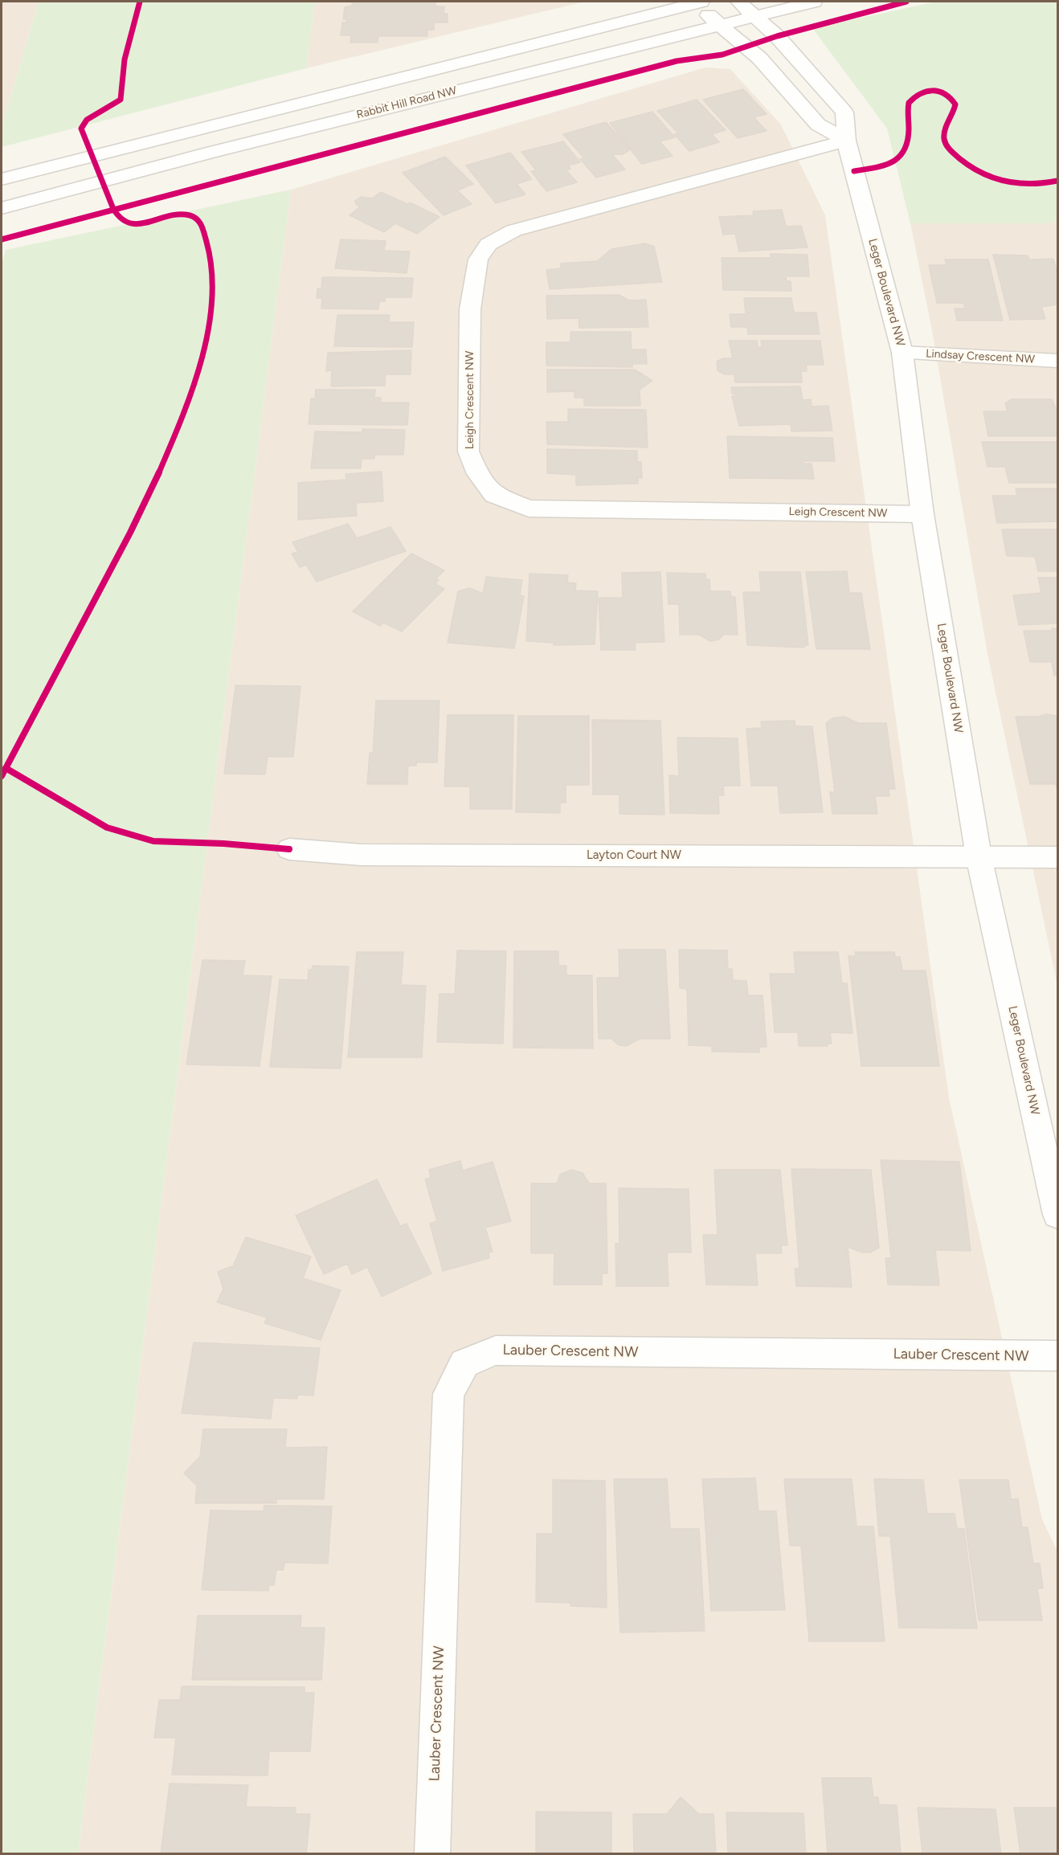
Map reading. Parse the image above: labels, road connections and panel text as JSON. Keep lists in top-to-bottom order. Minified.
{"streets":{"street":["Rabbit Hill Road NW","Leger Boulevard NW","Lindsay Crescent NW","Leigh Crescent NW","Layton Court NW","Lauber Crescent NW"]},"crossings":[["Rabbit Hill Road NW","Leger Boulevard NW"],["Leger Boulevard NW","Lindsay Crescent NW"],["Leger Boulevard NW","Leigh Crescent NW"],["Leger Boulevard NW","Layton Court NW"]]}
